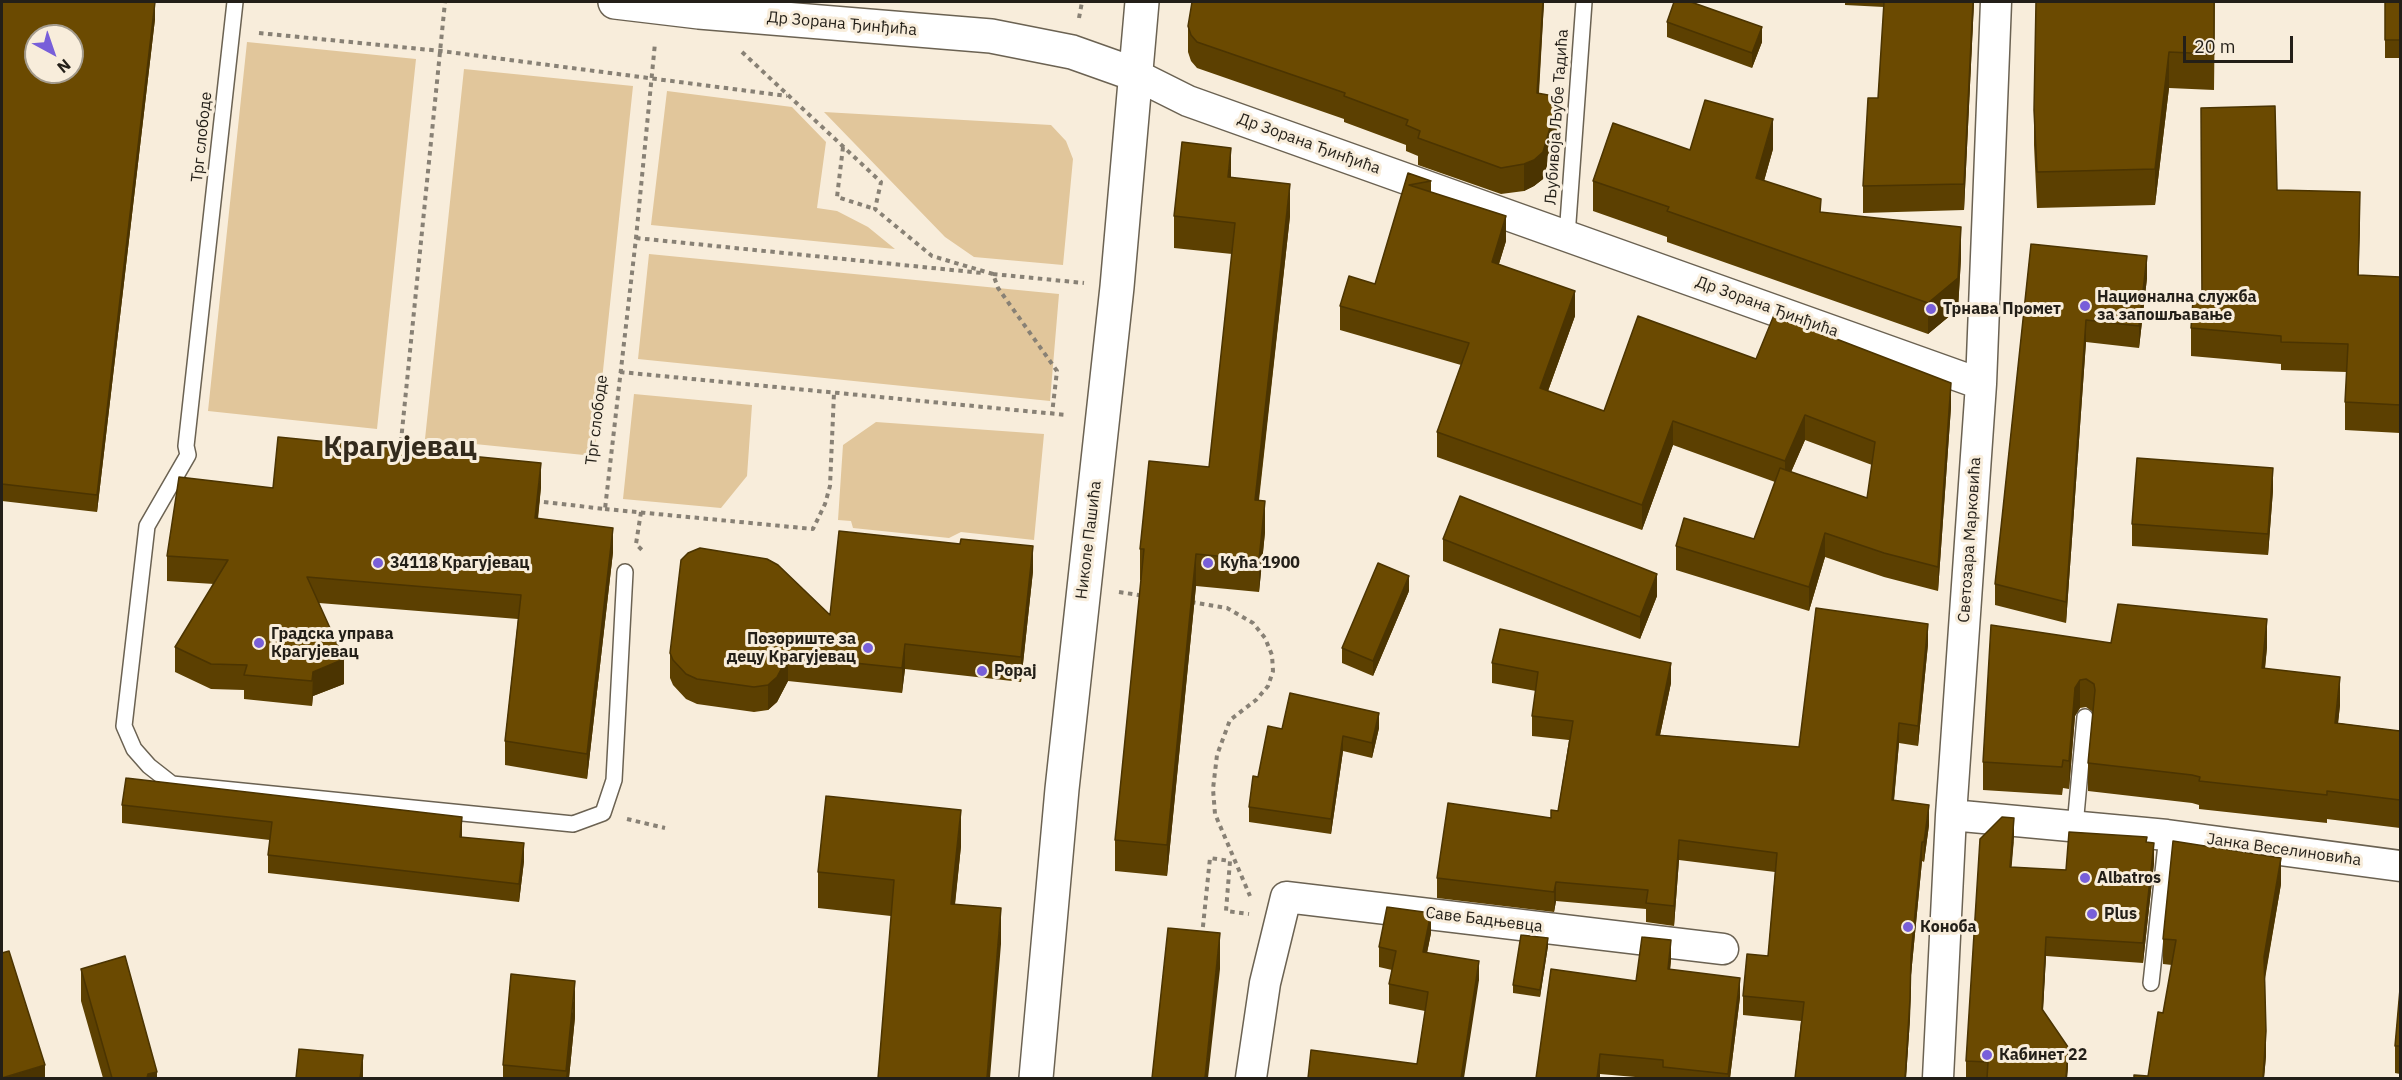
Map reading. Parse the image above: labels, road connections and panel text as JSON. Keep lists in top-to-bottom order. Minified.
{"streets":{"street":["Др Зорана Ђинђића","Николе Пашића","Светозара Марковића","Јанка Веселиновића","Саве Бадњевца"],"lane":["Љубивоја Љубе Тадића","Трг слободе"]},"crossings":[["Др Зорана Ђинђића","Љубивоја Љубе Тадића"],["Др Зорана Ђинђића","Трг слободе"],["Др Зорана Ђинђића","Николе Пашића"],["Др Зорана Ђинђића","Светозара Марковића"],["Светозара Марковића","Јанка Веселиновића"]],"districts":["Крагујевац"],"places":["Национална служба за запошљавање","Трнава Промет","34118 Крагујевац","Кућа 1900","Градска управа Крагујевац","Позориште за децу Крагујевац","Popaj","Albatros","Plus","Коноба","Кабинет 22"],"scale_bar":"20 m","north":"bottom right"}
